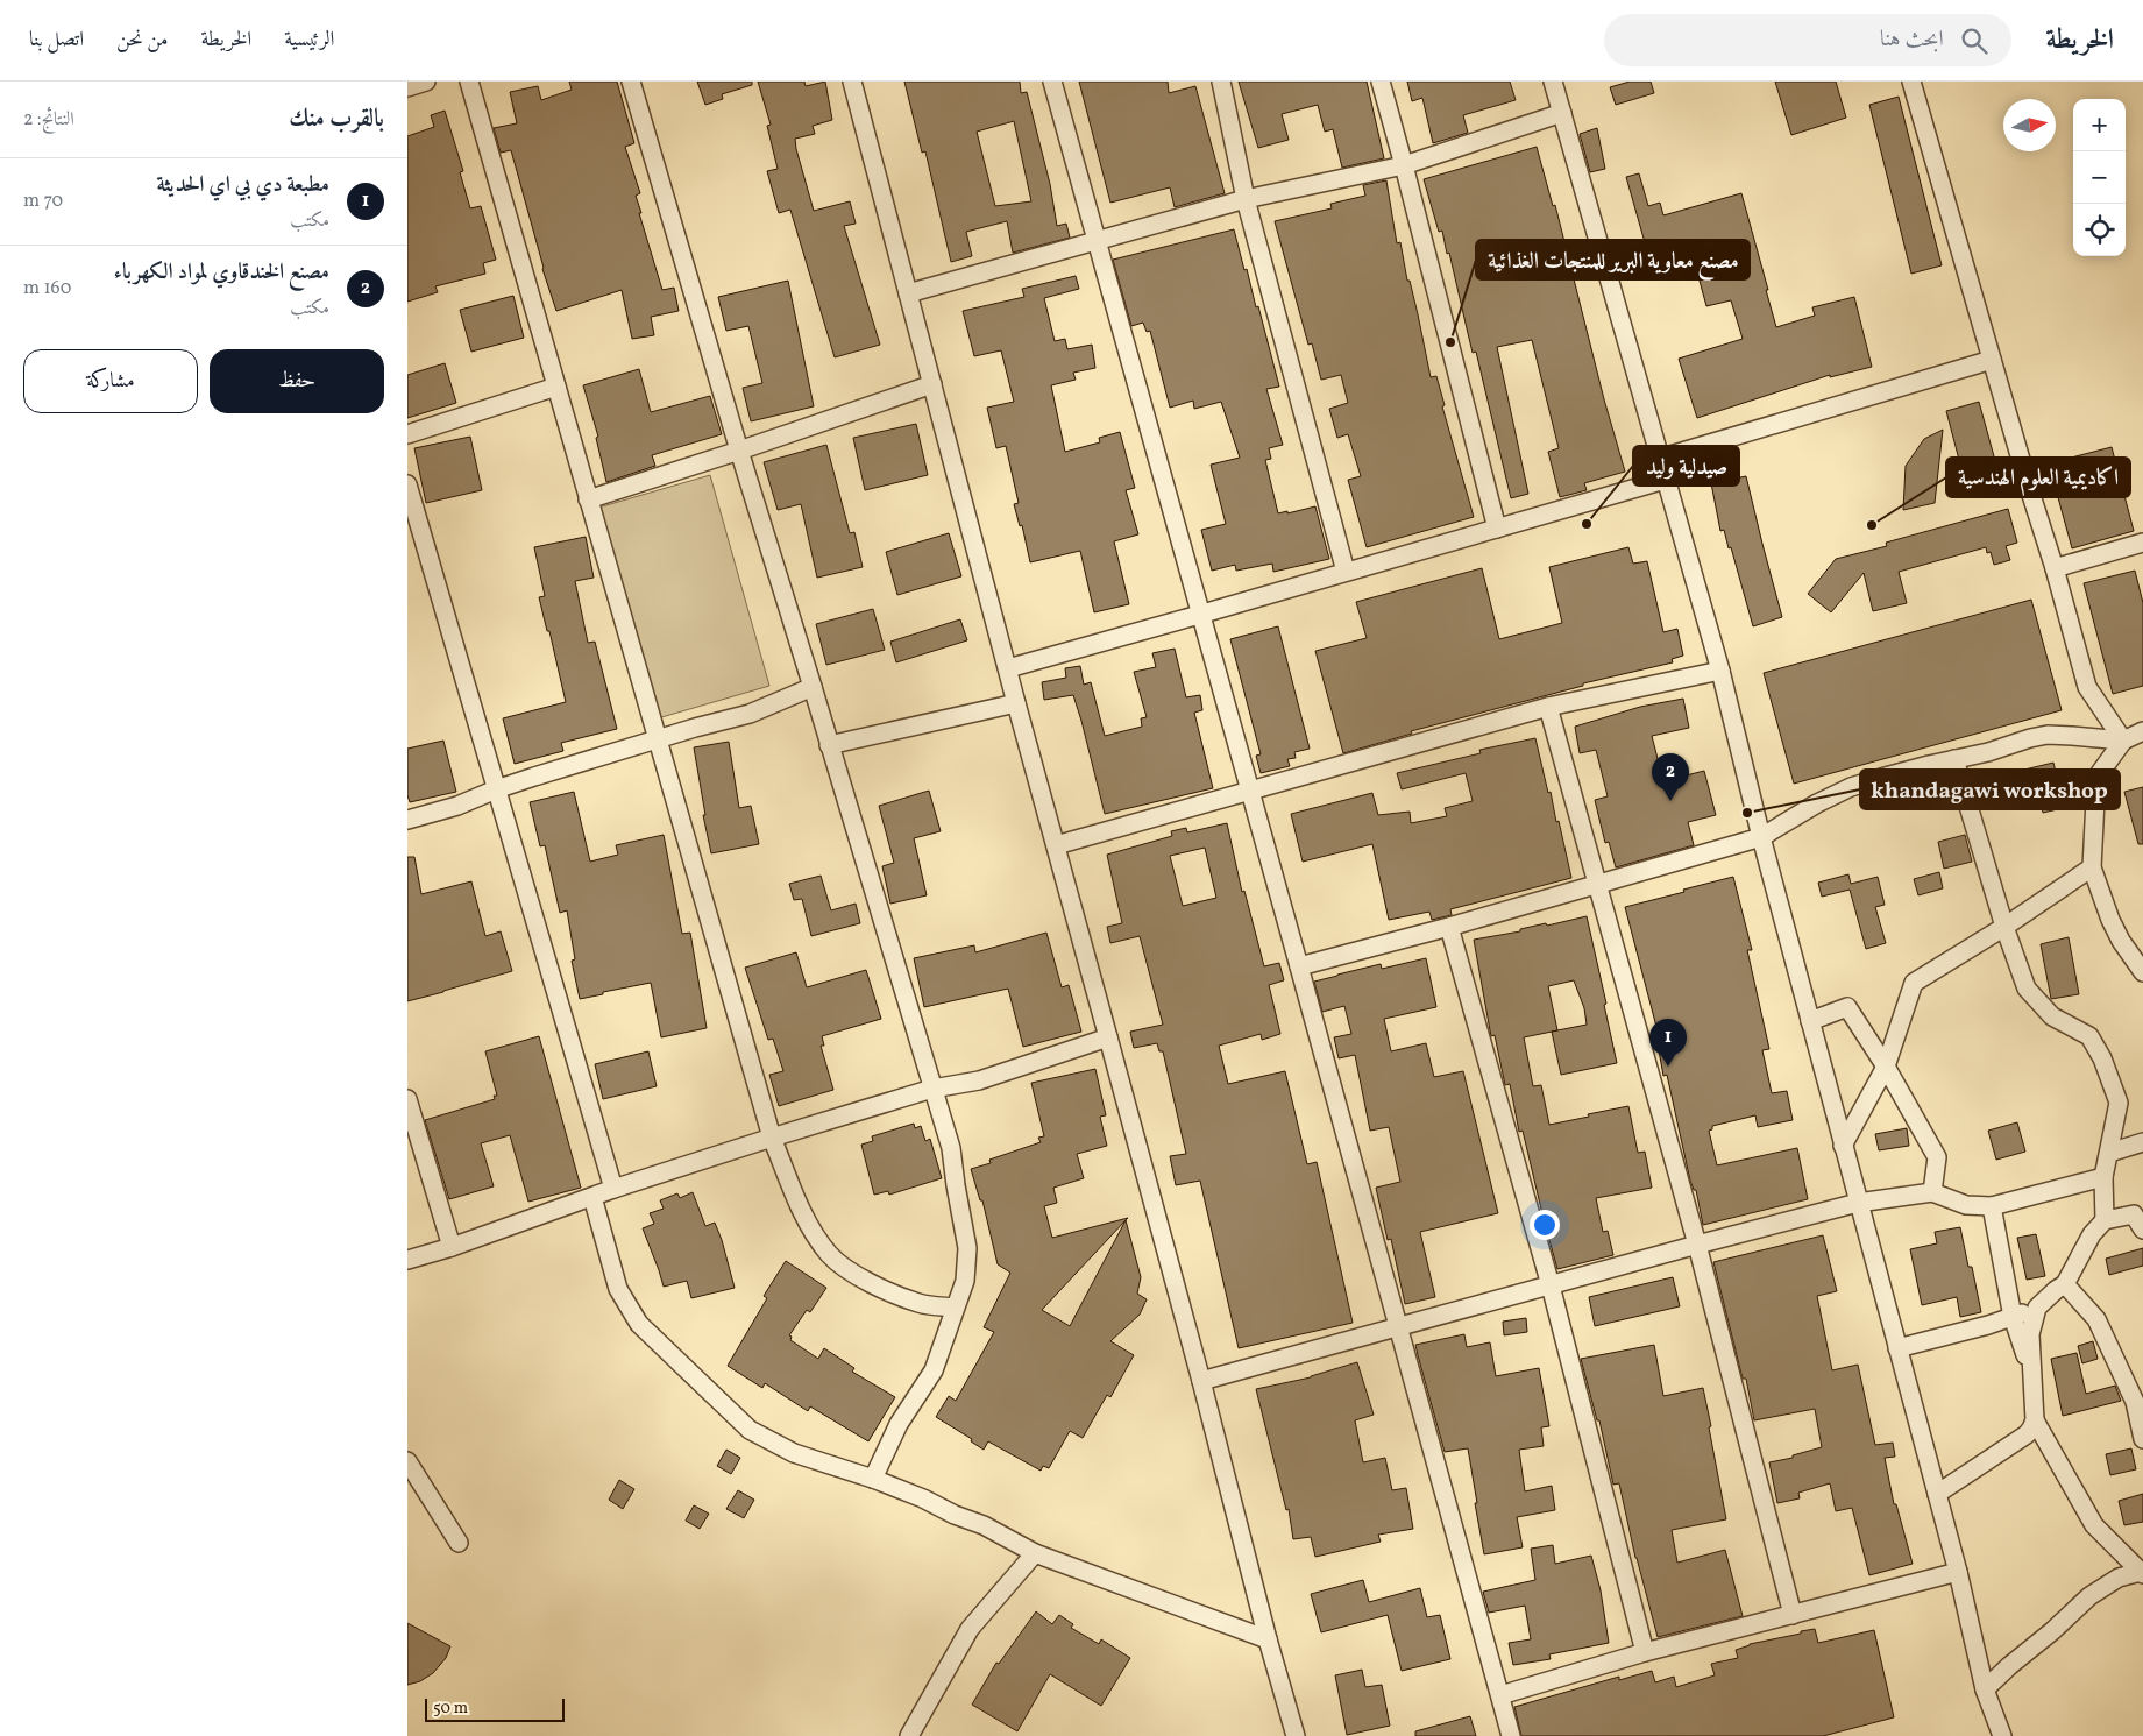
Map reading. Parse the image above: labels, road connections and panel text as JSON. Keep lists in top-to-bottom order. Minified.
{"places":["مصنع معاوية البرير للمنتجات الغذائية","صيدلية وليد","اكاديمية العلوم الهندسية","khandagawi workshop"],"scale_bar":"50 m","north":"right","page":{"header":"الخريطة","search":"ابحث هنا","nav":["الرئيسية","الخريطة","من نحن","اتصل بنا"],"heading":["بالقرب منك","النتائج: 2"],"map_buttons":["+","−"],"list":[{"mark":"1","name":"مطبعة دي بي اي الحديثة","note":"مكتب","value":"70 m"},{"mark":"2","name":"مصنع الخندقاوي لمواد الكهرباء","note":"مكتب","value":"160 m"}],"buttons":["حفظ","مشاركة"],"pins":["2","1"],"scale":"50 m"}}
